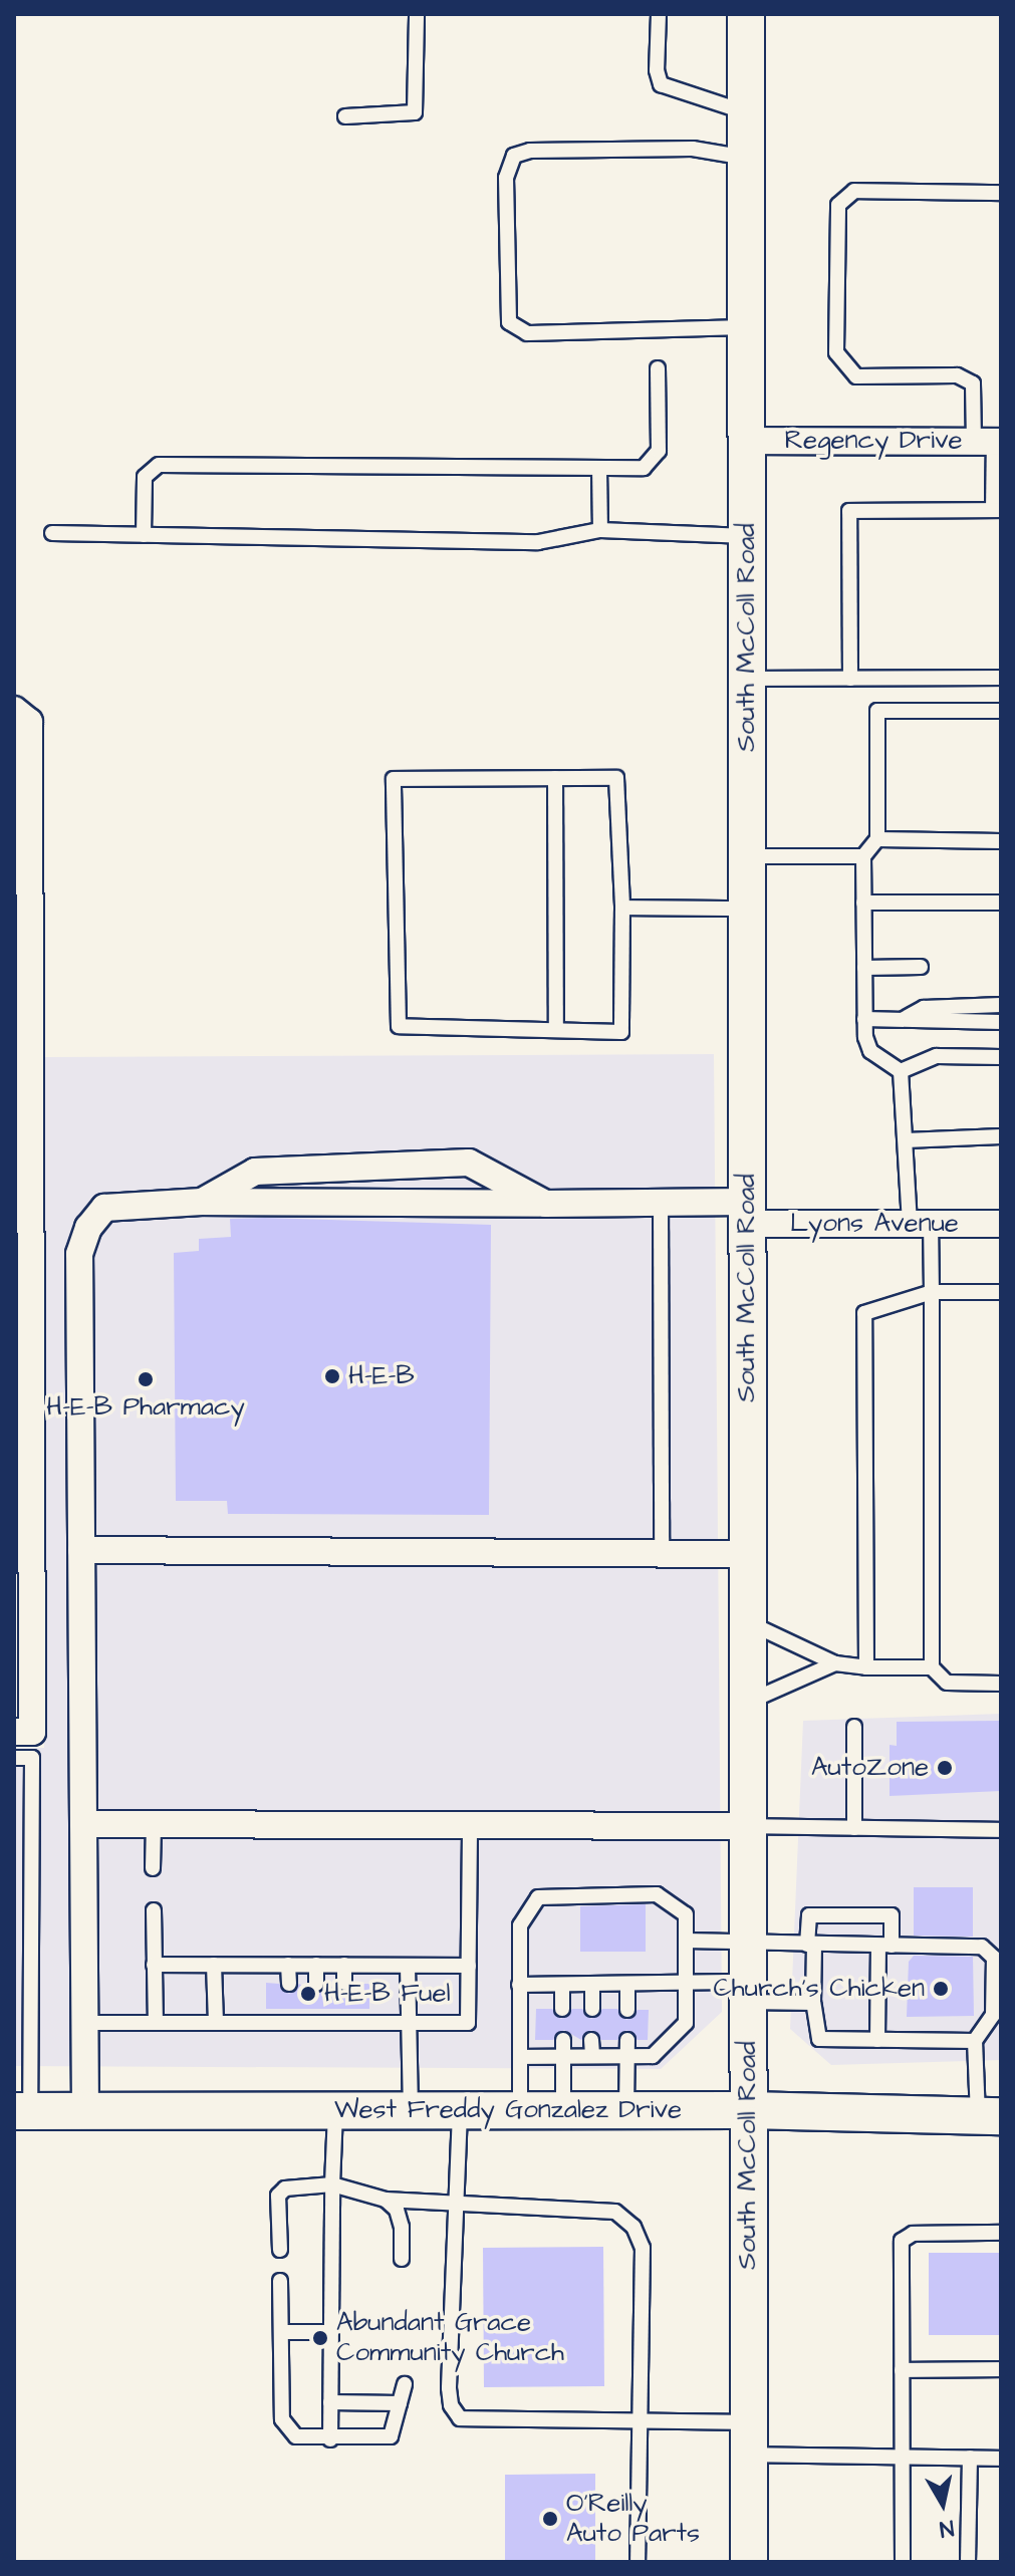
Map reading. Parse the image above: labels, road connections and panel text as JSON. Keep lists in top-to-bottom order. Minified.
{"streets":{"main road":["South McColl Road","West Freddy Gonzalez Drive"],"street":["Regency Drive","Lyons Avenue"]},"crossings":[["Regency Drive","South McColl Road"],["South McColl Road","Lyons Avenue"],["South McColl Road","West Freddy Gonzalez Drive"]],"places":["H-E-B","H-E-B Pharmacy","AutoZone","Church's Chicken","H-E-B Fuel","Abundant Grace Community Church","O'Reilly Auto Parts"],"north":"bottom"}
